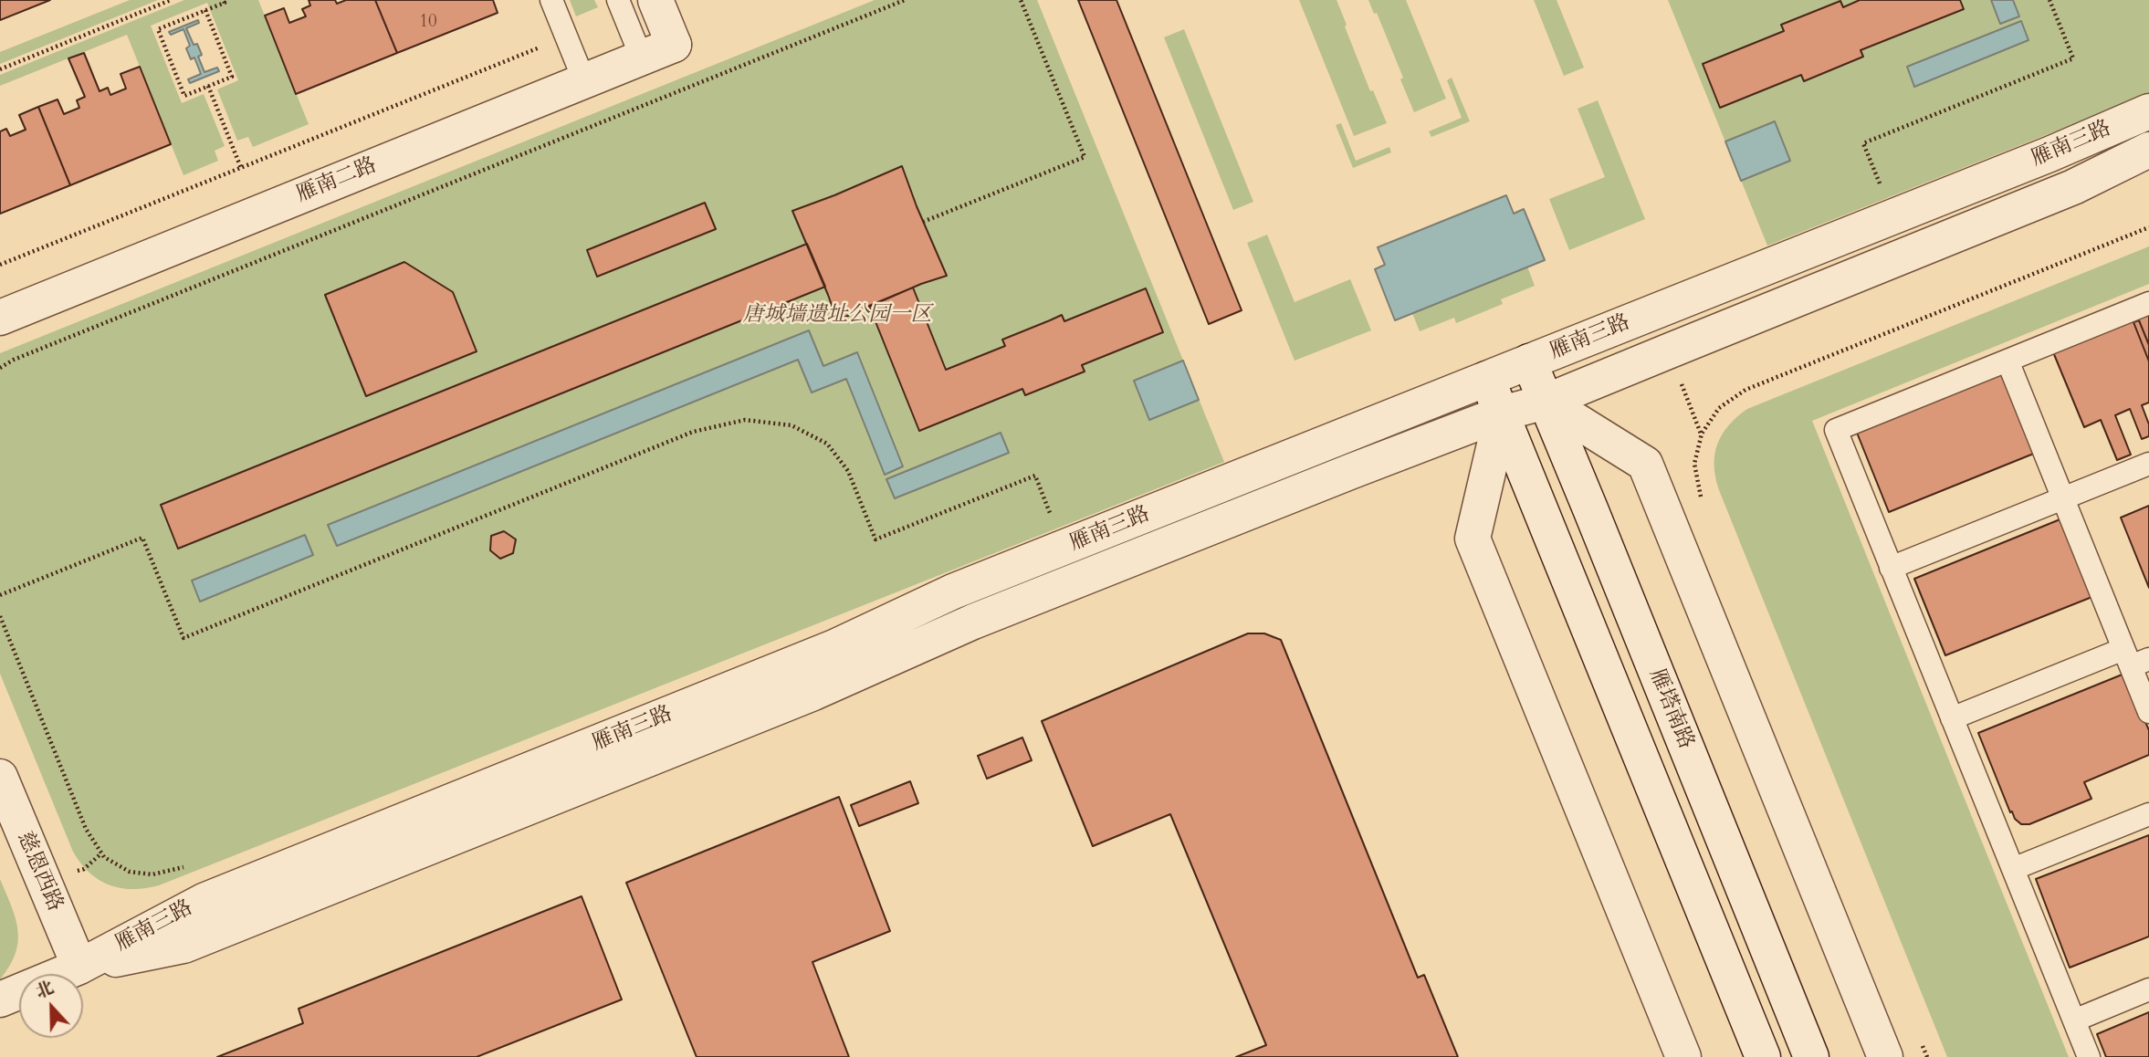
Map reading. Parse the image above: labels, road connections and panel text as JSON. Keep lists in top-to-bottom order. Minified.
{"streets":{"street":["雁南三路","雁南二路","雁塔南路","慈恩西路"]},"crossings":[["雁南三路","雁塔南路"],["雁南三路","慈恩西路"]],"parks":["唐城墙遗址公园一区"],"house_numbers":["10"],"north":"top"}
